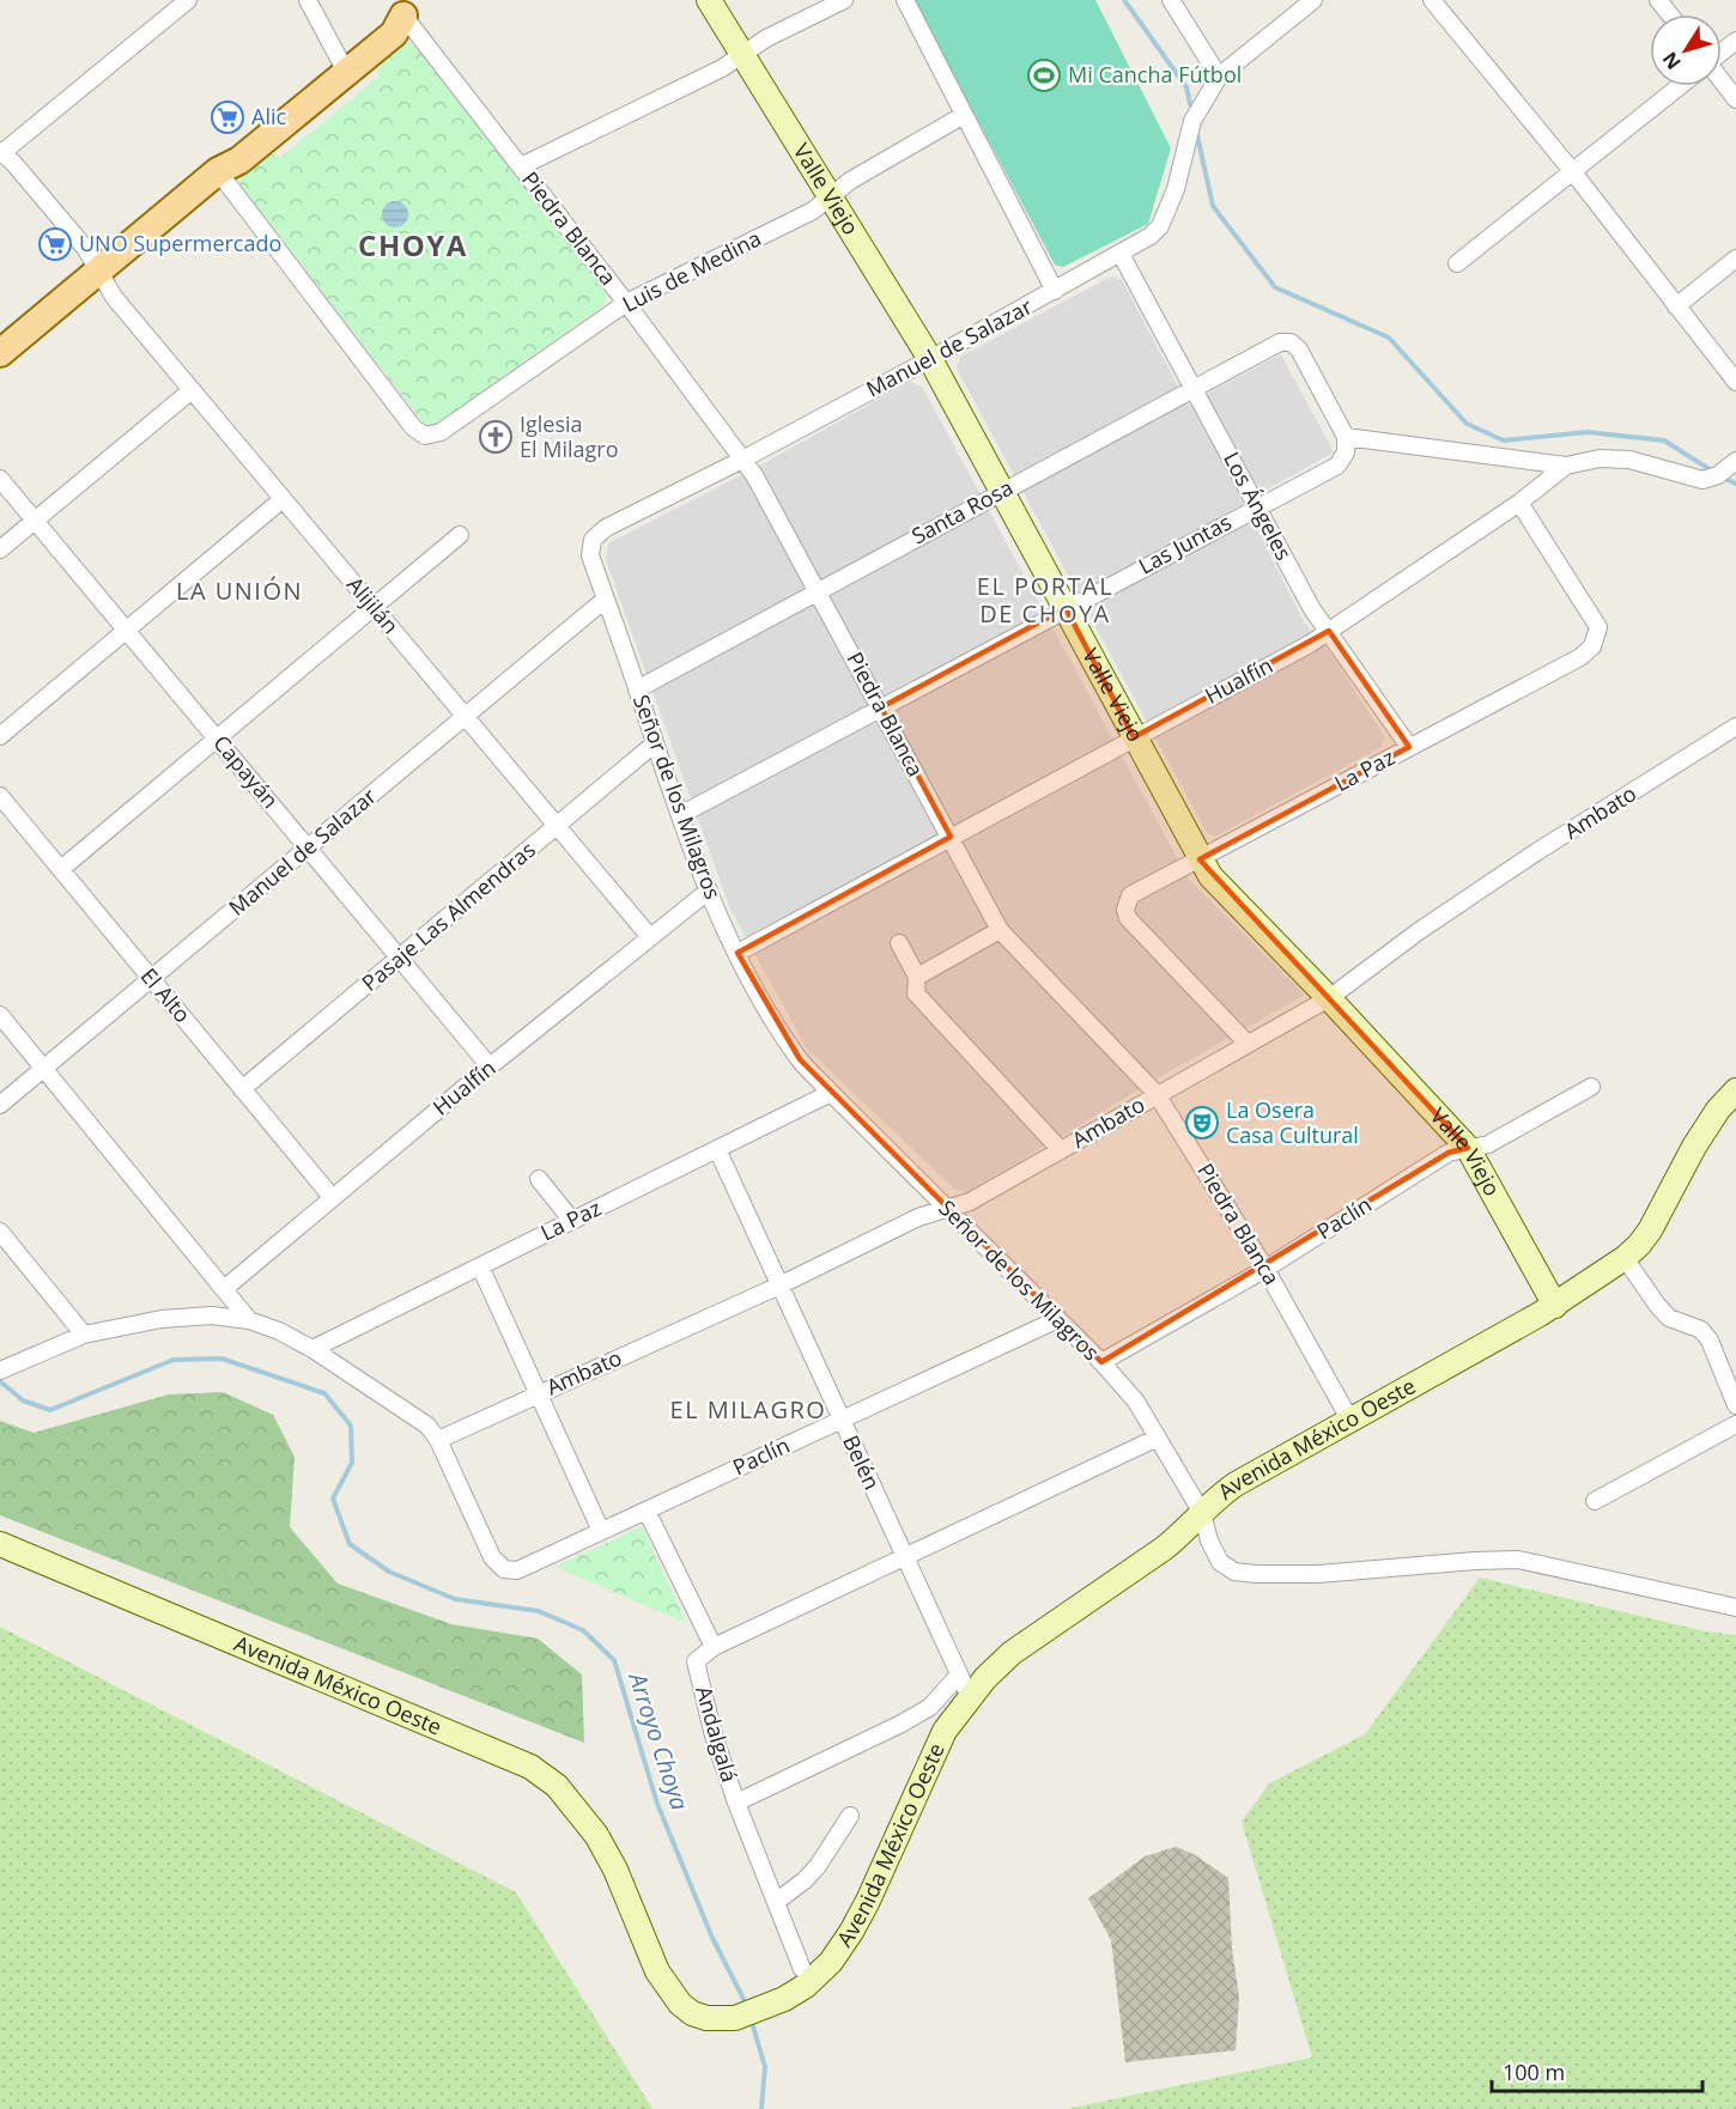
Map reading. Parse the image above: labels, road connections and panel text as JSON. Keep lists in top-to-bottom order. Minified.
{"streets":{"main road":["Valle Viejo","Avenida México Oeste"],"street":["Piedra Blanca","Luis de Medina","Manuel de Salazar","Los Ángeles","Santa Rosa","Las Juntas","Alijilán","Hualfín","La Paz","Capayán","Señor de los Milagros","Ambato","Pasaje Las Almendras","El Alto","Paclín","Belén","Andalgalá"]},"crossings":[["Valle Viejo","Luis de Medina"],["Valle Viejo","Manuel de Salazar"],["Valle Viejo","Santa Rosa"],["Valle Viejo","Las Juntas"],["Valle Viejo","Hualfín"],["Valle Viejo","La Paz"],["Valle Viejo","Ambato"],["Valle Viejo","Paclín"],["Valle Viejo","Avenida México Oeste"],["Piedra Blanca","Luis de Medina"],["Piedra Blanca","Manuel de Salazar"],["Piedra Blanca","Santa Rosa"],["Piedra Blanca","Las Juntas"],["Piedra Blanca","Hualfín"],["Piedra Blanca","Ambato"],["Piedra Blanca","Paclín"],["Piedra Blanca","Avenida México Oeste"],["Manuel de Salazar","Los Ángeles"],["Manuel de Salazar","Alijilán"],["Manuel de Salazar","Capayán"],["Manuel de Salazar","Señor de los Milagros"],["Manuel de Salazar","El Alto"],["Los Ángeles","Santa Rosa"],["Los Ángeles","Las Juntas"],["Los Ángeles","Hualfín"],["Los Ángeles","La Paz"],["Santa Rosa","Las Juntas"],["Santa Rosa","Señor de los Milagros"],["Las Juntas","Señor de los Milagros"],["Alijilán","Hualfín"],["Alijilán","Pasaje Las Almendras"],["Hualfín","La Paz"],["Hualfín","Capayán"],["Hualfín","Señor de los Milagros"],["Hualfín","El Alto"],["La Paz","Señor de los Milagros"],["La Paz","Ambato"],["La Paz","Belén"],["Capayán","Pasaje Las Almendras"],["Señor de los Milagros","Ambato"],["Señor de los Milagros","Pasaje Las Almendras"],["Señor de los Milagros","Paclín"],["Señor de los Milagros","Avenida México Oeste"],["Ambato","Paclín"],["Ambato","Belén"],["Pasaje Las Almendras","El Alto"],["Paclín","Belén"],["Avenida México Oeste","Belén"]],"districts":["CHOYA","EL PORTAL DE CHOYA","LA UNIÓN","EL MILAGRO"],"water":["Arroyo Choya"],"places":{"sports":["Mi Cancha Fútbol"],"supermarket":["Alic","UNO Supermercado"],"church":["Iglesia El Milagro"],"theatre":["La Osera Casa Cultural"]},"scale_bar":"100 m","north":"bottom left"}
